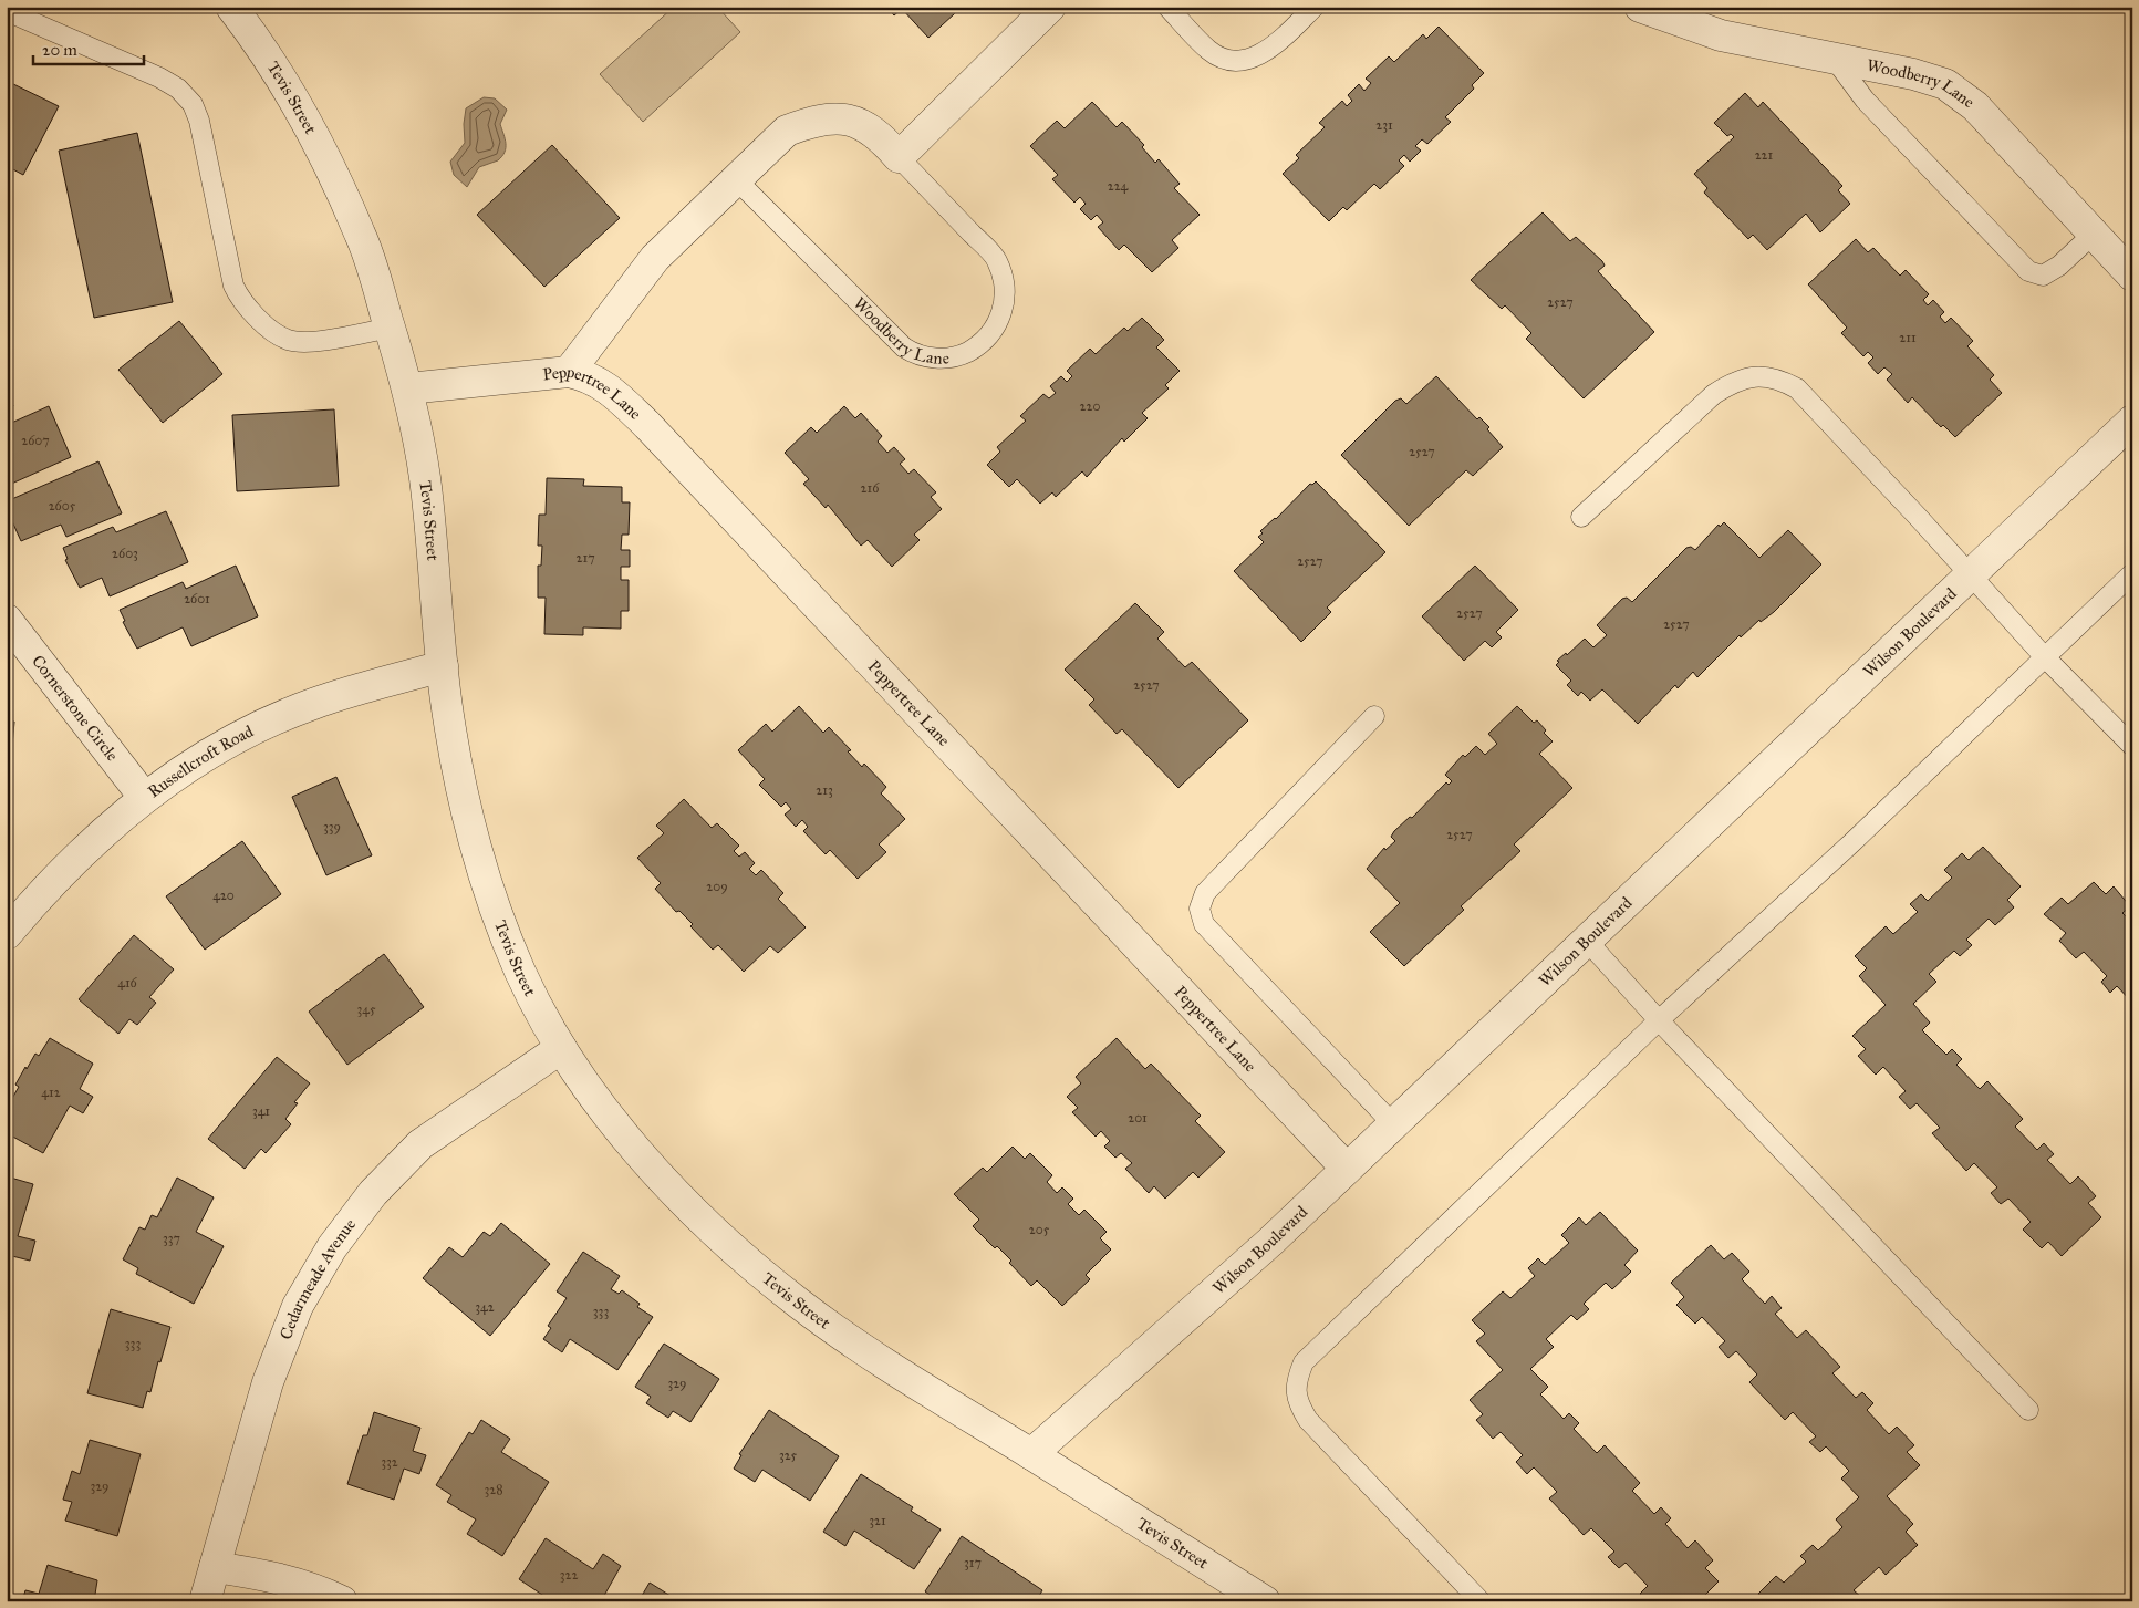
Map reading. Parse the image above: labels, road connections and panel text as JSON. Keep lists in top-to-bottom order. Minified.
{"streets":{"street":["Woodberry Lane","Tevis Street","Peppertree Lane","Wilson Boulevard","Cornerstone Circle","Russellcroft Road","Cedarmeade Avenue"]},"crossings":[["Woodberry Lane","Peppertree Lane"],["Tevis Street","Peppertree Lane"],["Tevis Street","Wilson Boulevard"],["Tevis Street","Russellcroft Road"],["Tevis Street","Cedarmeade Avenue"],["Peppertree Lane","Wilson Boulevard"],["Cornerstone Circle","Russellcroft Road"]],"house_numbers":["231","221","224","2527","211","220","2607","2527","216","2605","2603","217","2527","2601","2527","2527","2527","213","339","2527","209","420","416","345","412","341","201","205","337","342","333","333","329","325","332","329","328","321","317","322"],"scale_bar":"20 m"}
